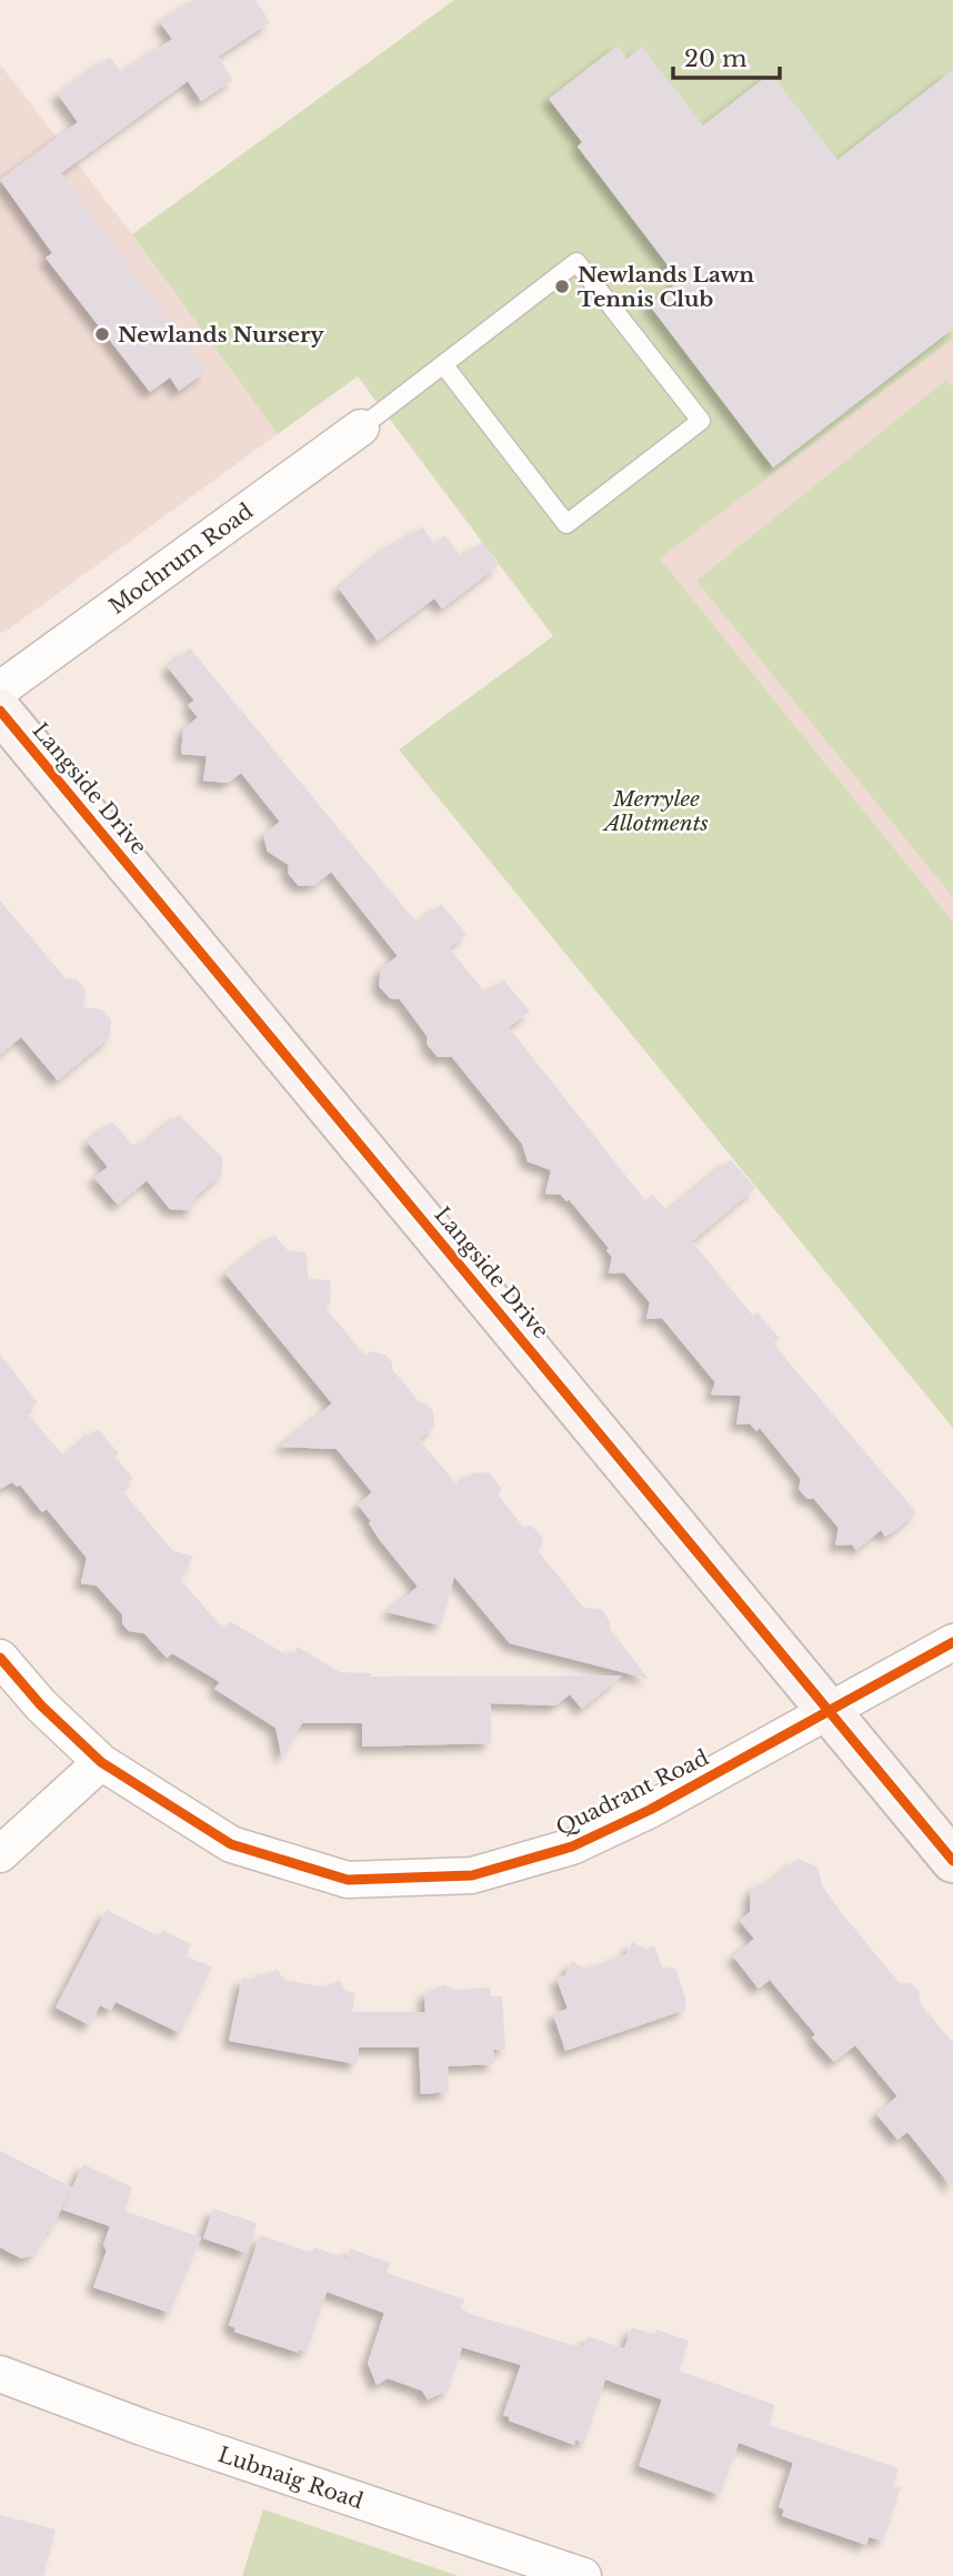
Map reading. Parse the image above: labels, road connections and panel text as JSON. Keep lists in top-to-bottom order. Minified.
{"streets":{"street":["Mochrum Road","Langside Drive","Quadrant Road","Lubnaig Road"]},"crossings":[["Langside Drive","Quadrant Road"]],"parks":["Merrylee Allotments"],"places":["Newlands Lawn Tennis Club","Newlands Nursery"],"scale_bar":"20 m"}
